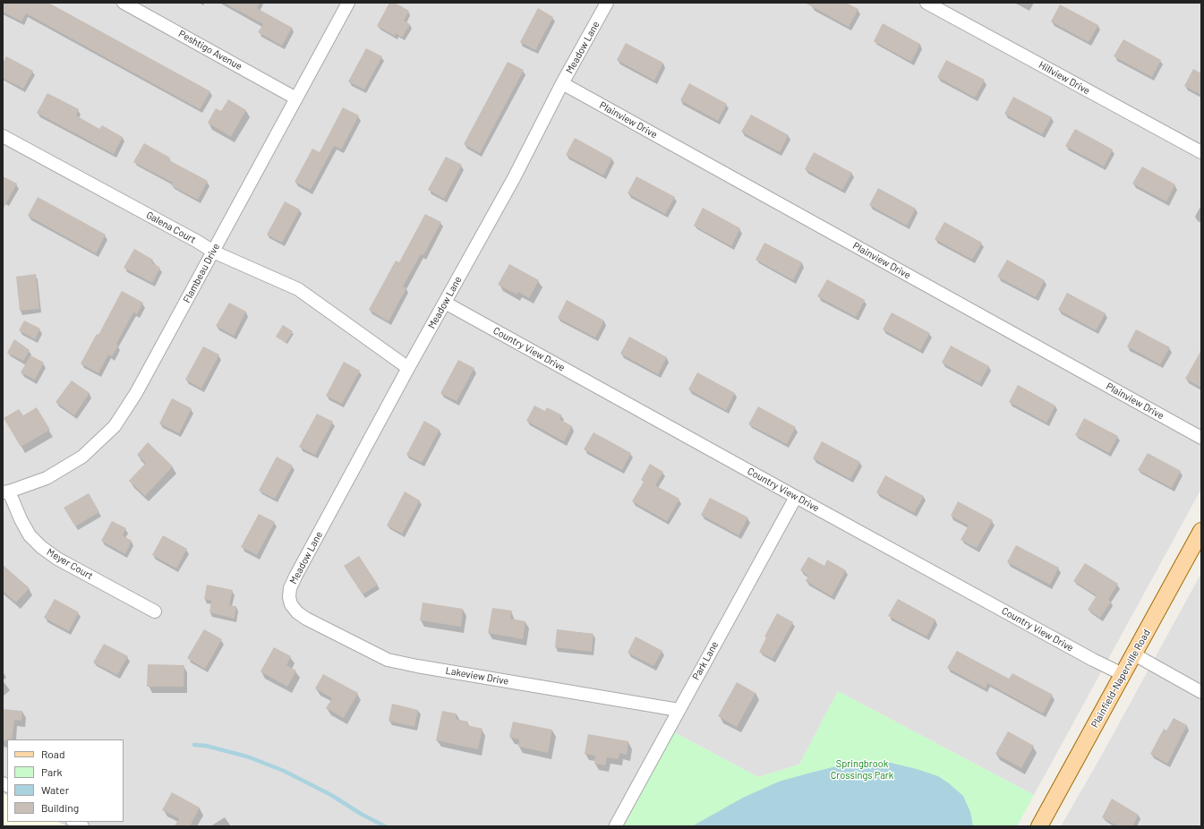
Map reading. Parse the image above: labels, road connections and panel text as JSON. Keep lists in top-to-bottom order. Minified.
{"streets":{"main road":["Plainfield-Naperville Road"],"street":["Meadow Lane","Peshtigo Avenue","Hillview Drive","Plainview Drive","Galena Court","Flambeau Drive","Country View Drive","Meyer Court","Park Lane","Lakeview Drive"]},"crossings":[["Meadow Lane","Plainview Drive"],["Meadow Lane","Galena Court"],["Meadow Lane","Country View Drive"],["Meadow Lane","Lakeview Drive"],["Peshtigo Avenue","Flambeau Drive"],["Galena Court","Flambeau Drive"],["Flambeau Drive","Meyer Court"],["Country View Drive","Park Lane"],["Country View Drive","Plainfield-Naperville Road"],["Park Lane","Lakeview Drive"]],"parks":["Springbrook Crossings Park"],"legend":["Road","Park","Water","Building"]}
